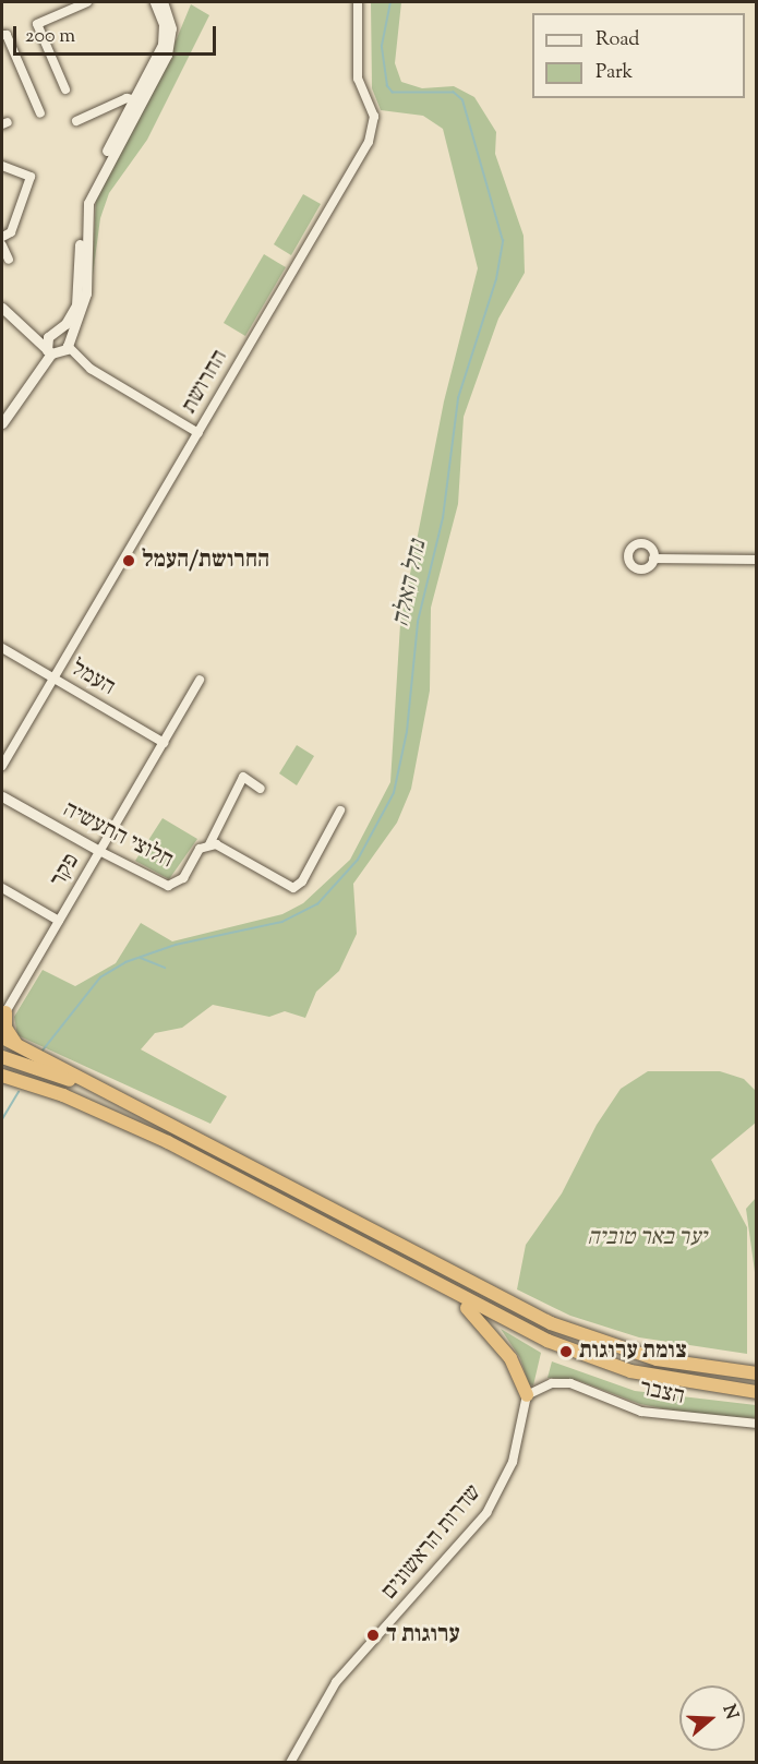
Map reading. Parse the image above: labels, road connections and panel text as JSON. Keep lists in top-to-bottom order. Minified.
{"streets":{"street":["החרושת","העמל","חלוצי התעשיה","פקר","הצבר","שדרות הראשונים"]},"crossings":[["החרושת","העמל"],["העמל","פקר"],["חלוצי התעשיה","פקר"],["הצבר","שדרות הראשונים"]],"water":["נחל האלה"],"parks":["יער באר טוביה"],"places":["החרושת/העמל","צומת ערוגות","ערוגות ד"],"legend":["Road","Park"],"scale_bar":"200 m","north":"right"}
